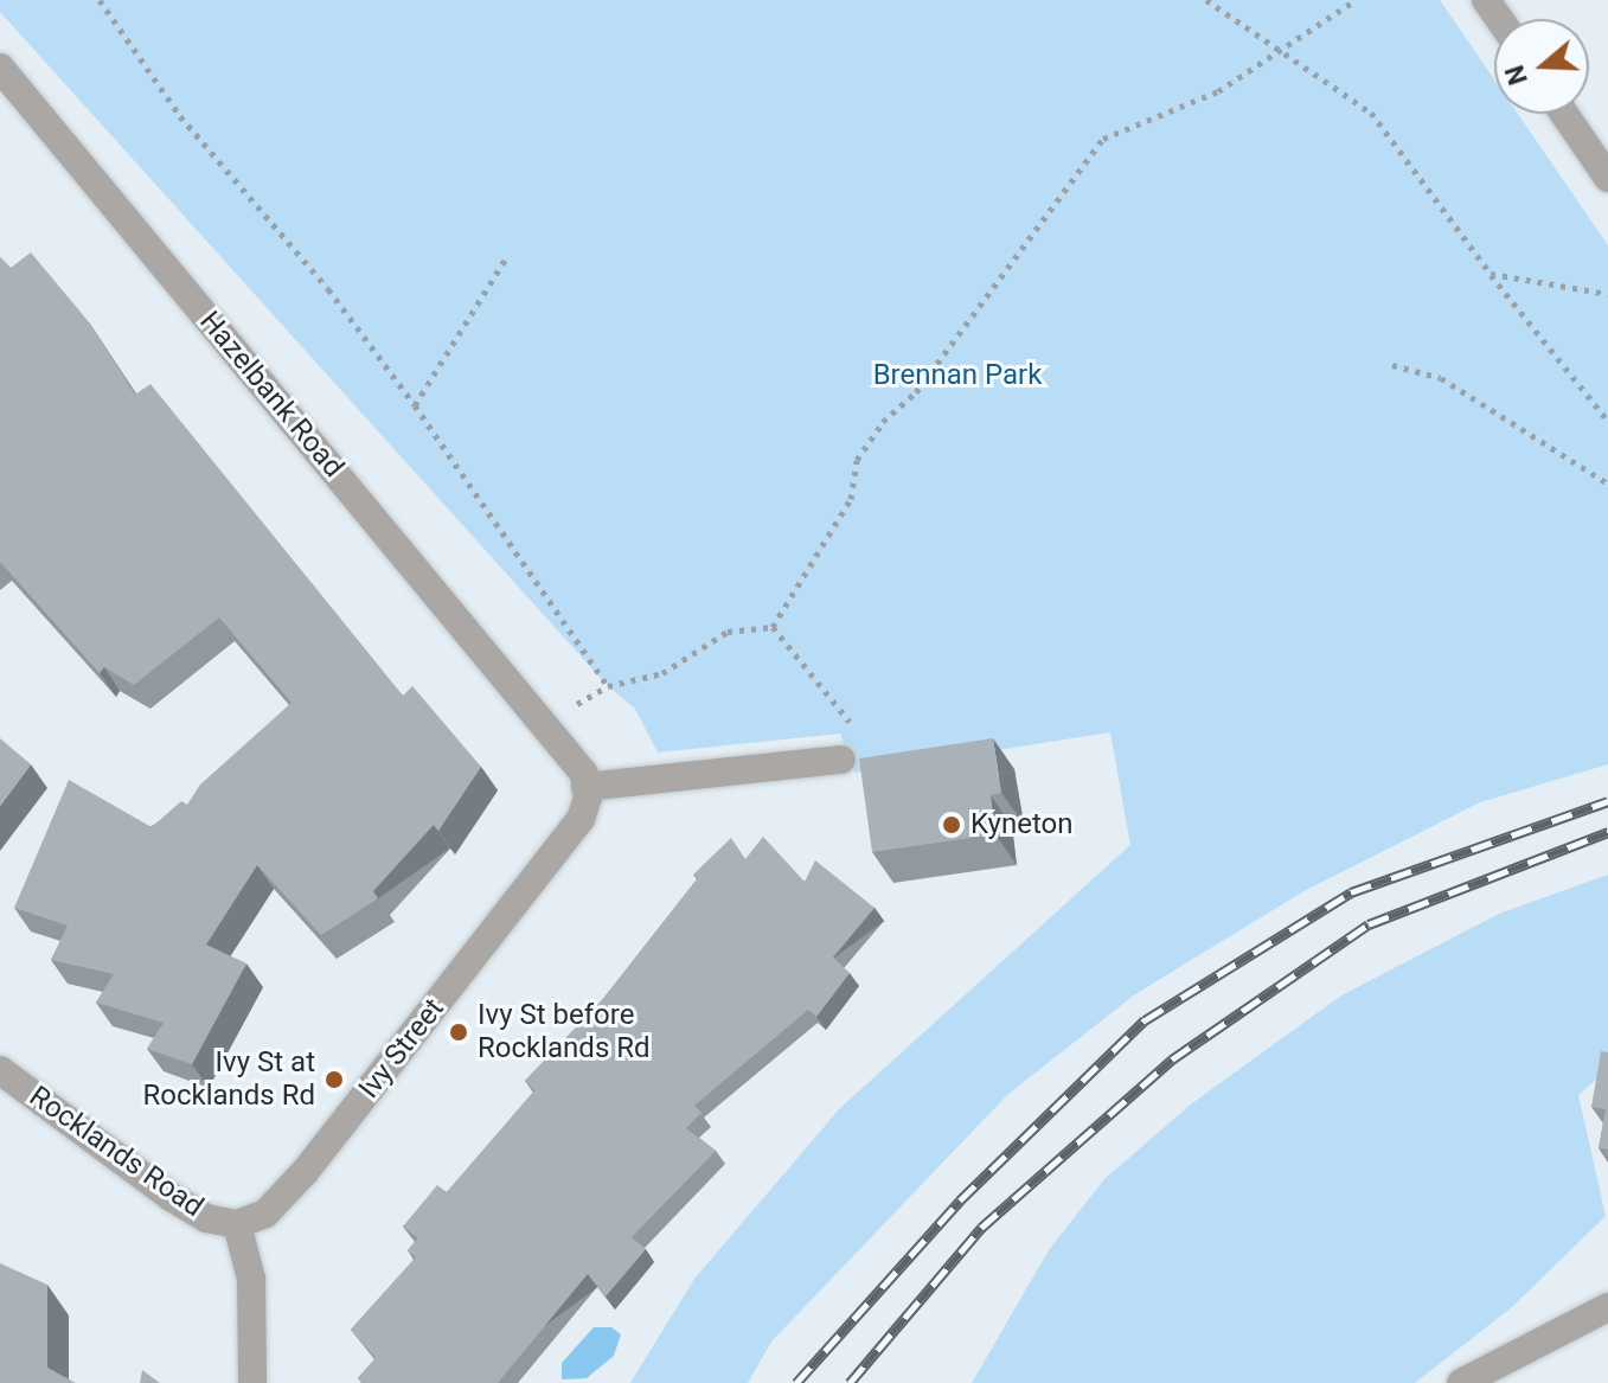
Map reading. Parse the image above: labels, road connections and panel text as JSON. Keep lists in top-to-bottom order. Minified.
{"streets":{"street":["Hazelbank Road","Ivy Street","Rocklands Road"]},"crossings":[["Ivy Street","Rocklands Road"]],"parks":["Brennan Park"],"places":["Kyneton","Ivy St before Rocklands Rd","Ivy St at Rocklands Rd"],"north":"left"}
